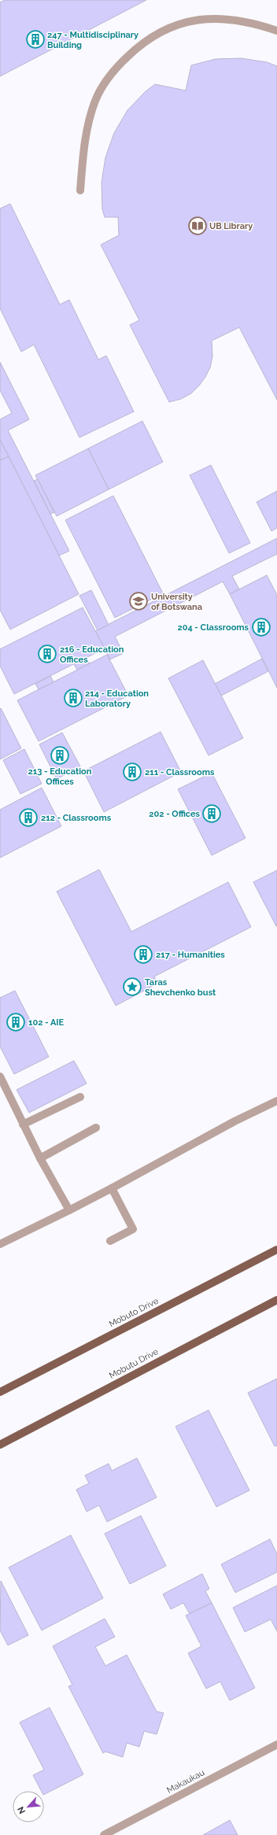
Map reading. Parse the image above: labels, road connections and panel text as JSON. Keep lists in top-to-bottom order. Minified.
{"streets":{"main road":["Mobuto Drive","Mobutu Drive"],"street":["Makaukau"]},"places":{"building":["247 - Multidisciplinary Building","204 - Classrooms","216 - Education Offices","214 - Education Laboratory","213 - Education Offices","211 - Classrooms","202 - Offices","212 - Classrooms","217 - Humanities","102 - AIE"],"library":["UB Library"],"school or university":["University of Botswana"],"place":["Taras Shevchenko bust"]},"north":"bottom left"}
